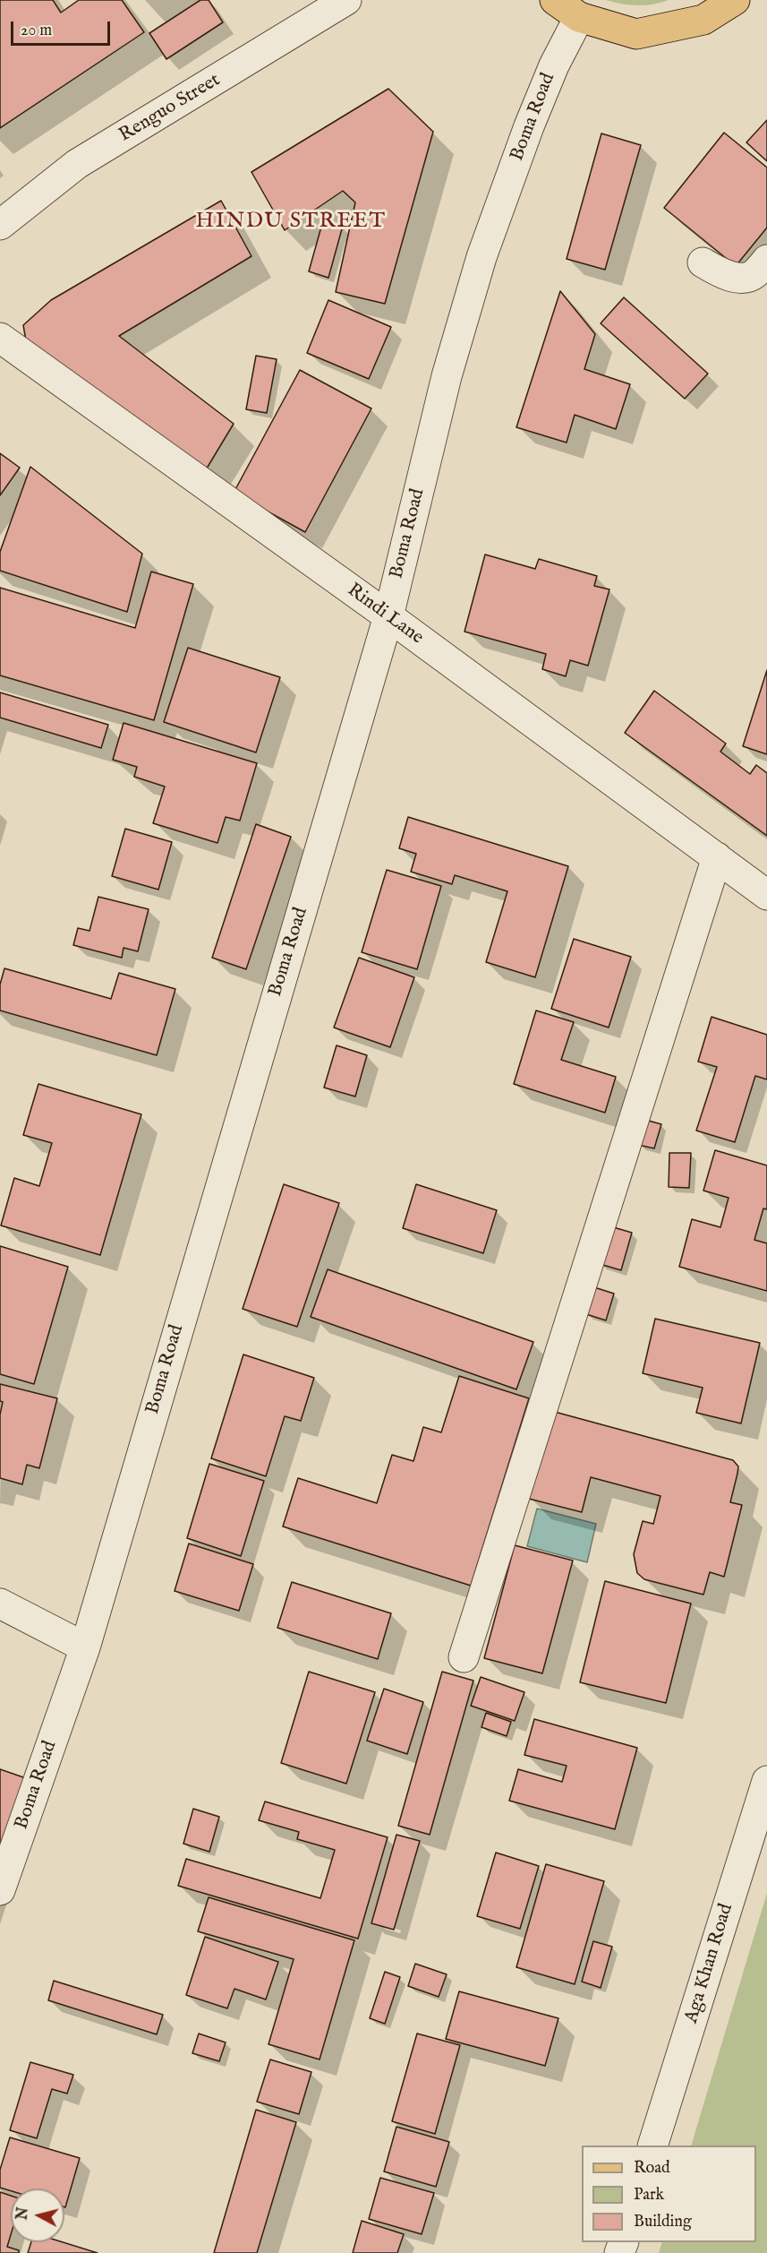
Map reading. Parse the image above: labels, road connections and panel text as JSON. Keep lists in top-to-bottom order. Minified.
{"streets":{"street":["Renguo Street","Boma Road","Rindi Lane","Aga Khan Road"]},"crossings":[["Boma Road","Rindi Lane"]],"districts":["HINDU STREET"],"legend":["Road","Park","Building"],"scale_bar":"20 m","north":"left"}
